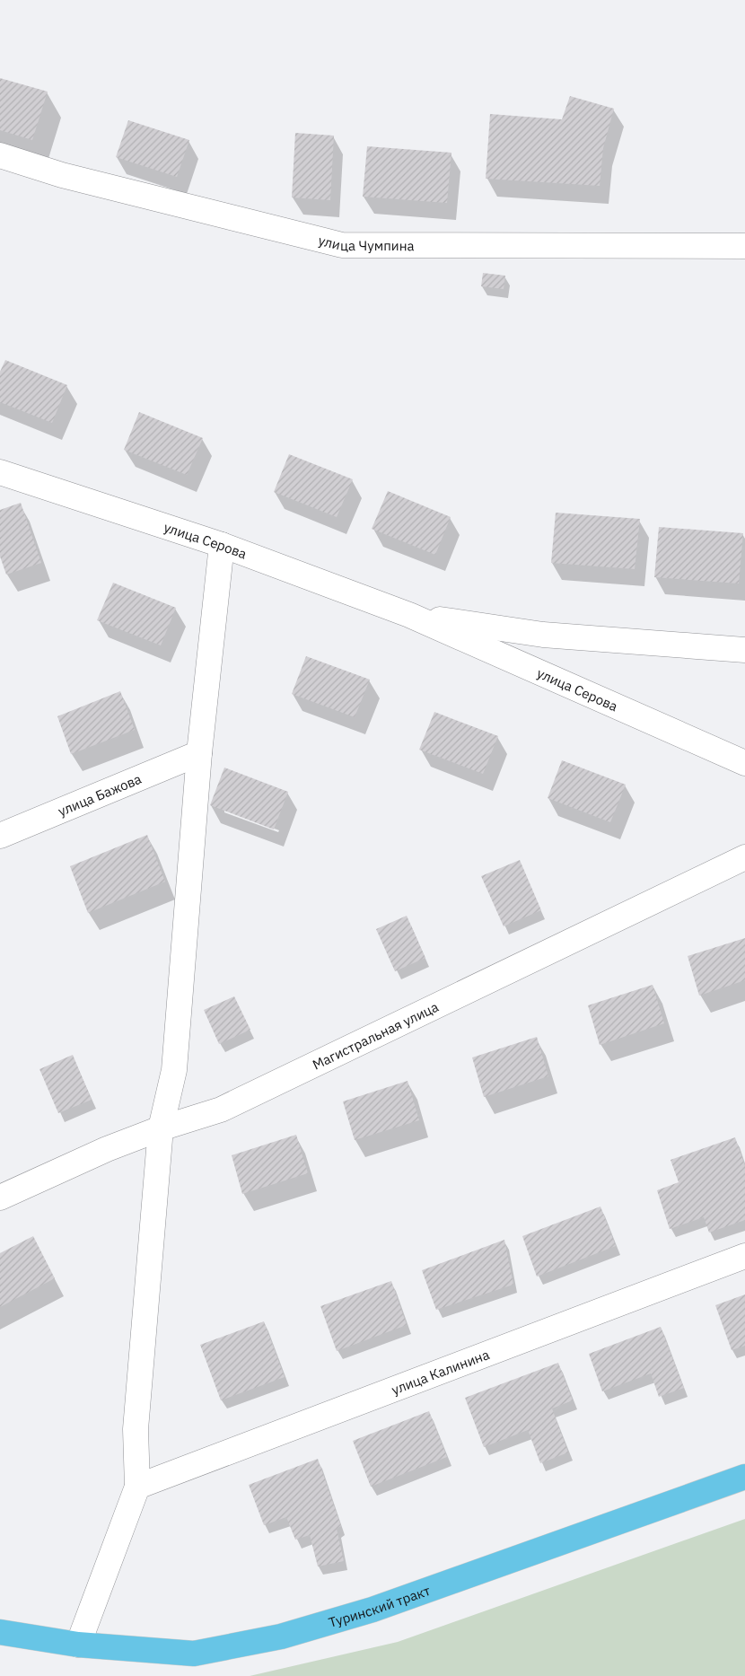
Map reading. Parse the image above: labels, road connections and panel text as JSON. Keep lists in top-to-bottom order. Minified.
{"streets":{"main road":["Туринский тракт"],"street":["улица Чумпина","улица Серова","улица Бажова","Магистральная улица","улица Калинина"]}}
